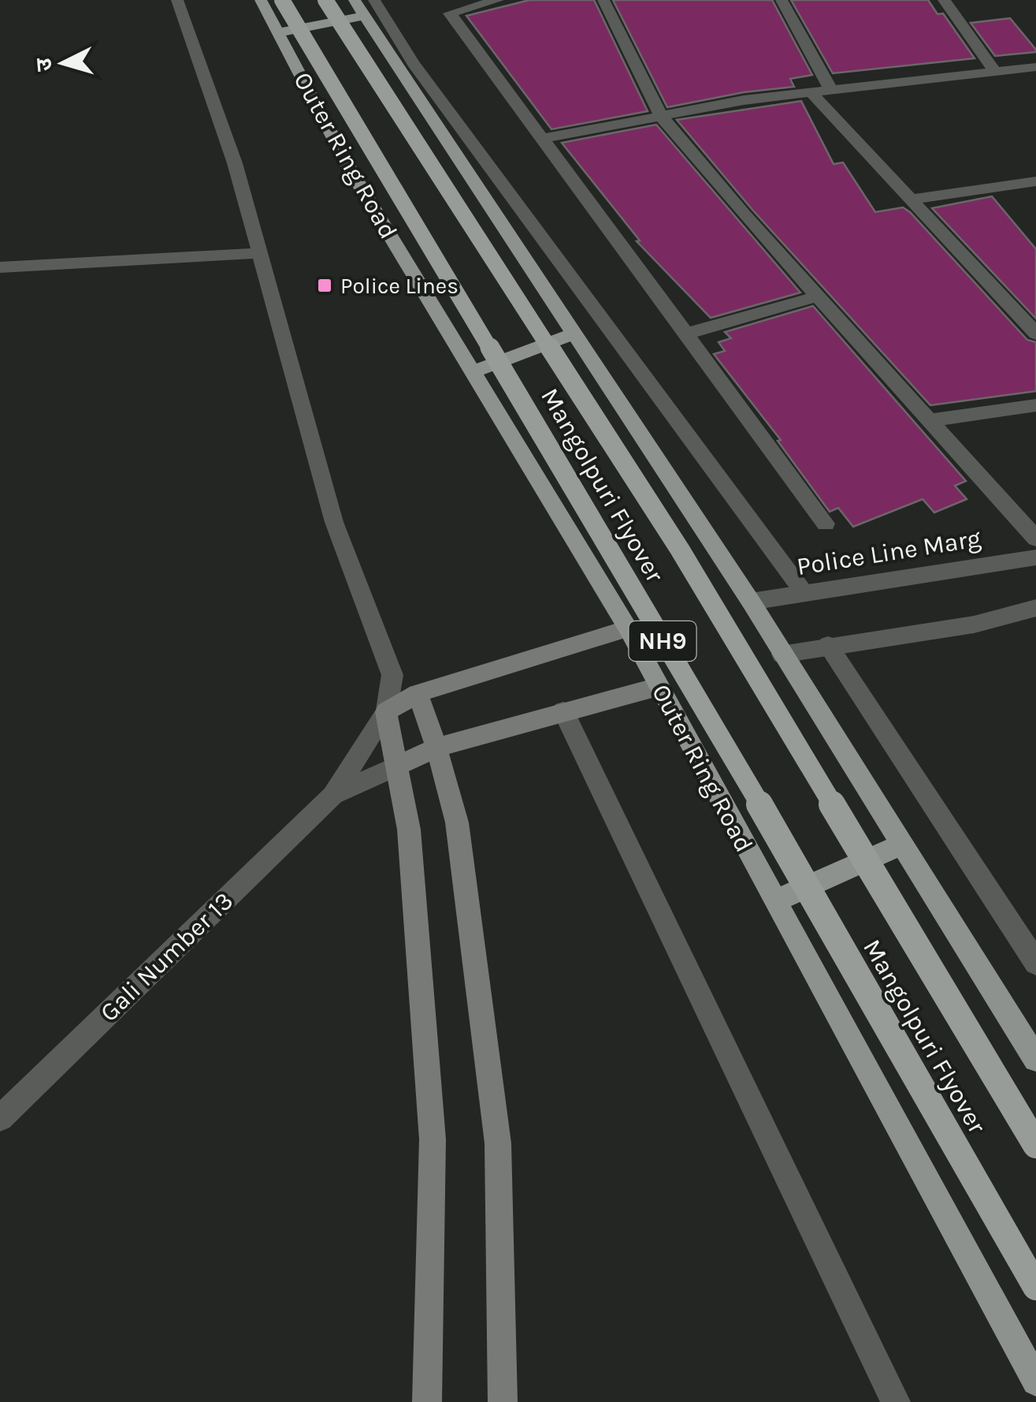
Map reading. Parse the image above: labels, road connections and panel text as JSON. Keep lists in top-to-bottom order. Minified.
{"streets":{"highway":["Mangolpuri Flyover","NH9"],"main road":["Outer Ring Road"],"street":["Police Line Marg","Gali Number 13"]},"places":{"transit":["Police Lines"]},"north":"left"}
